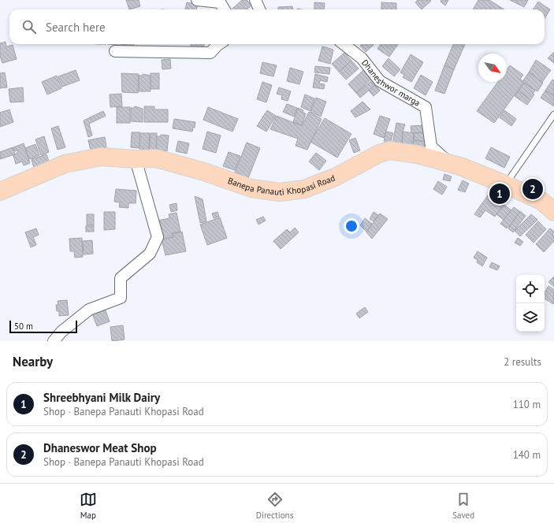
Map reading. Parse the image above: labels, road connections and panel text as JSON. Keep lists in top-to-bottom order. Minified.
{"streets":{"main road":["Banepa Panauti Khopasi Road"],"street":["Dhaneshwor marga"]},"crossings":[["Dhaneshwor marga","Banepa Panauti Khopasi Road"]],"scale_bar":"50 m","north":"bottom right","page":{"search":"Search here","pins":["2","1"],"scale":"50 m","heading":["Nearby","2 results"],"list":[{"mark":"1","name":"Shreebhyani Milk Dairy","note":"Shop · Banepa Panauti Khopasi Road","value":"110 m"},{"mark":"2","name":"Dhaneswor Meat Shop","note":"Shop · Banepa Panauti Khopasi Road","value":"140 m"}],"nav":["Map","Directions","Saved"]}}
